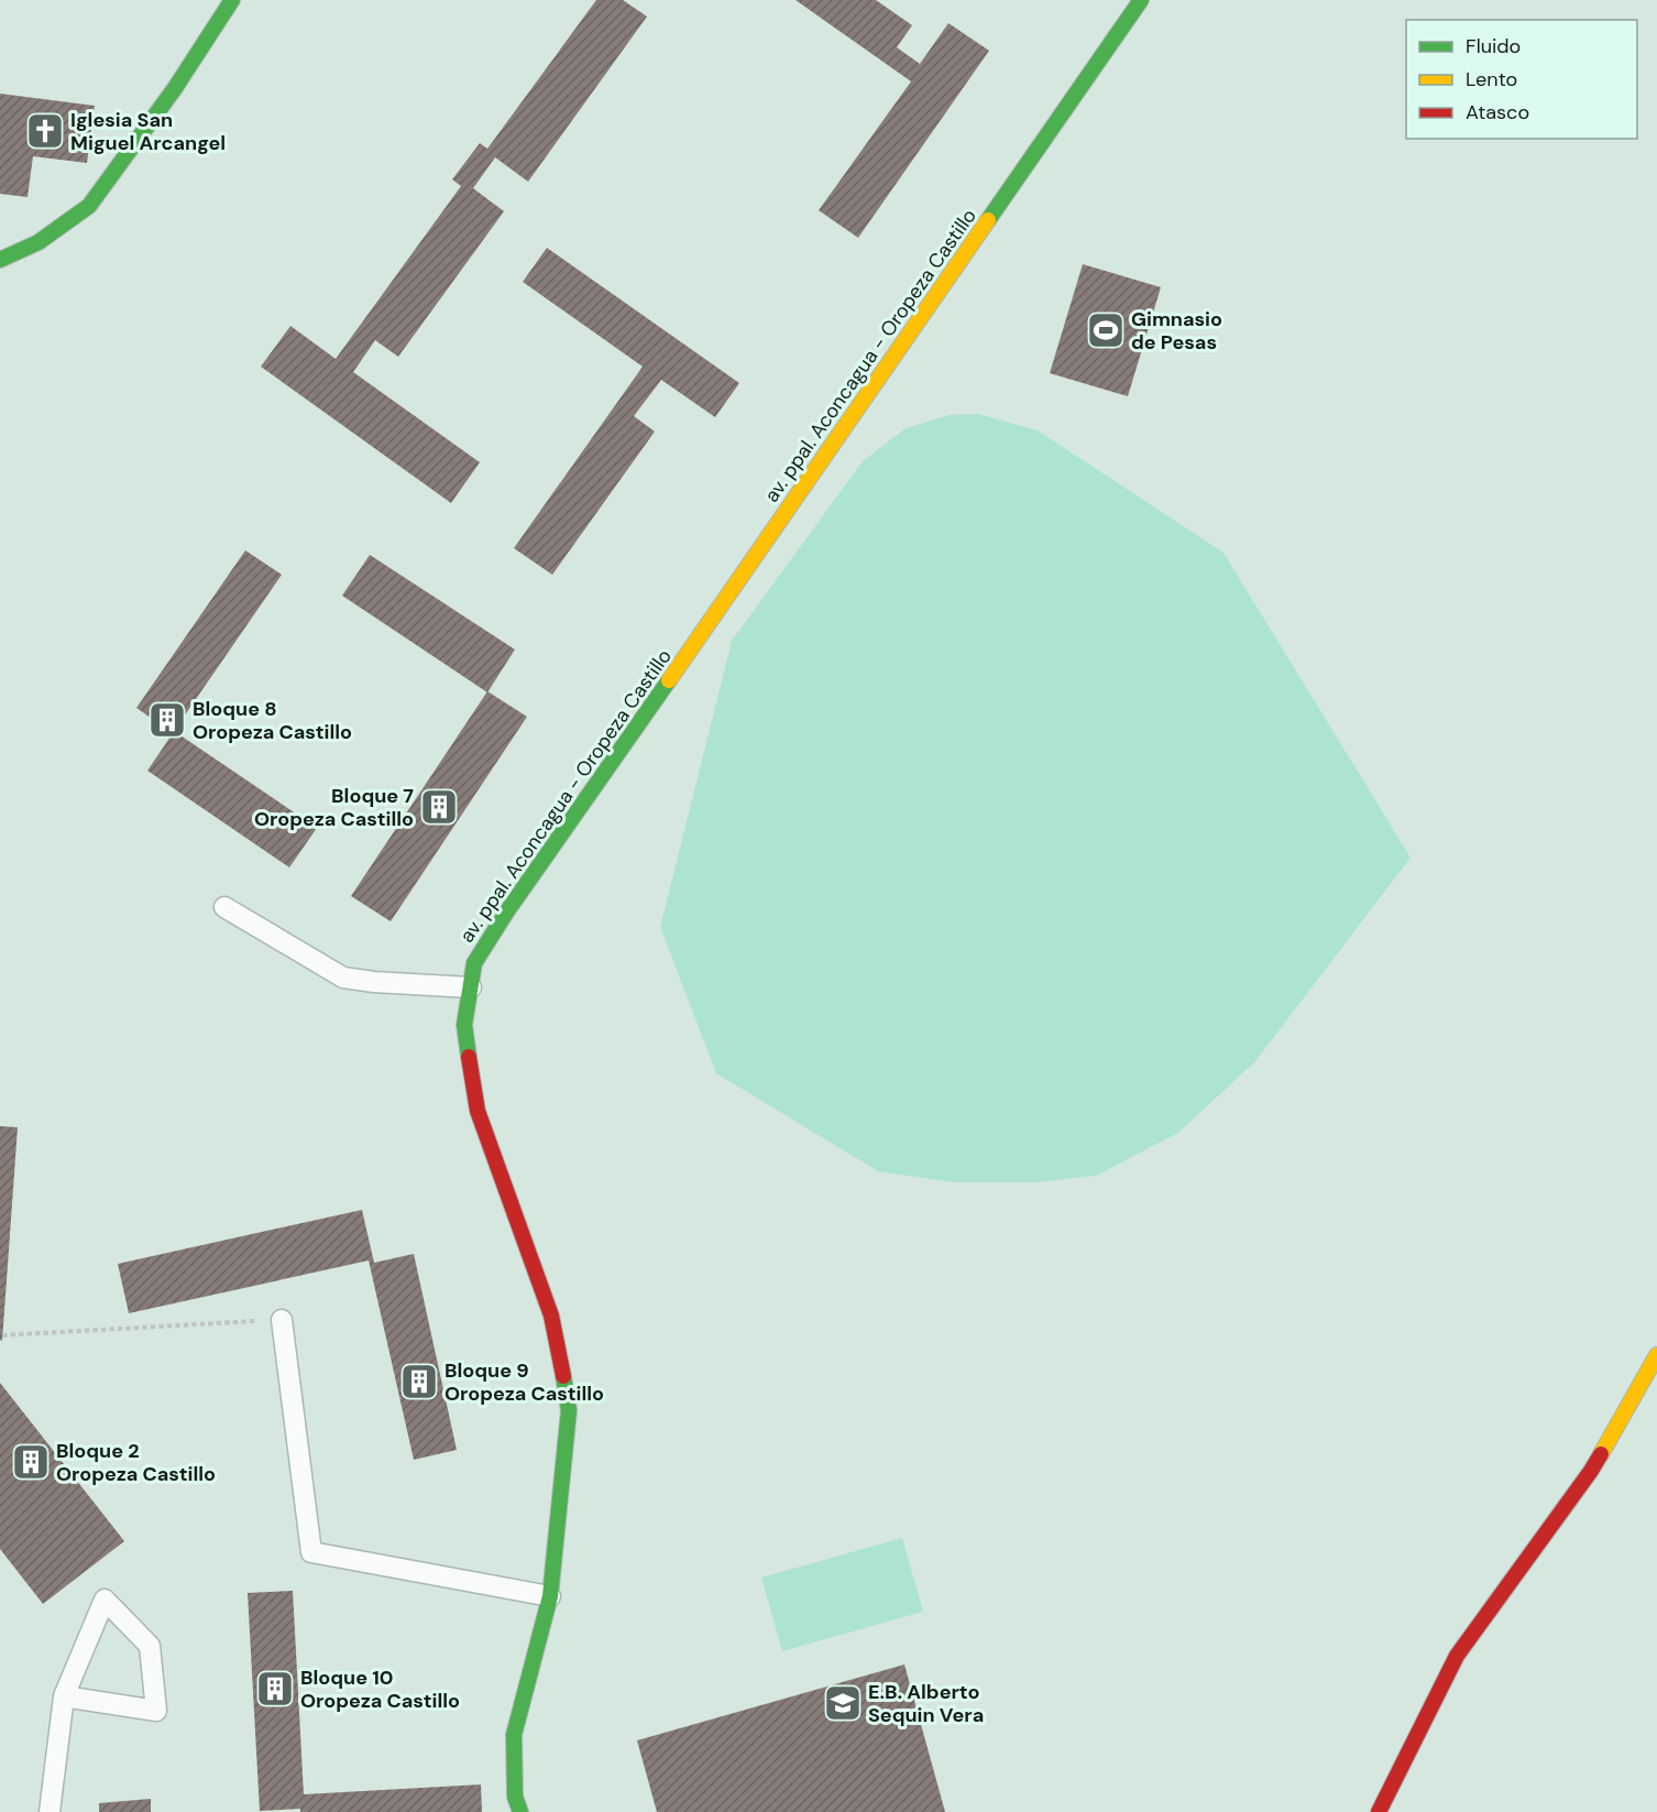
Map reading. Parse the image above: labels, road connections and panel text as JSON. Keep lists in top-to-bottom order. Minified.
{"streets":{"street":["av. ppal. Aconcagua - Oropeza Castillo"]},"places":{"church":["Iglesia San Miguel Arcangel"],"sports":["Gimnasio de Pesas"],"building":["Bloque 8 Oropeza Castillo","Bloque 7 Oropeza Castillo","Bloque 9 Oropeza Castillo","Bloque 2 Oropeza Castillo","Bloque 10 Oropeza Castillo"],"school or university":["E.B. Alberto Sequin Vera"]},"legend":["Fluido","Lento","Atasco"]}
